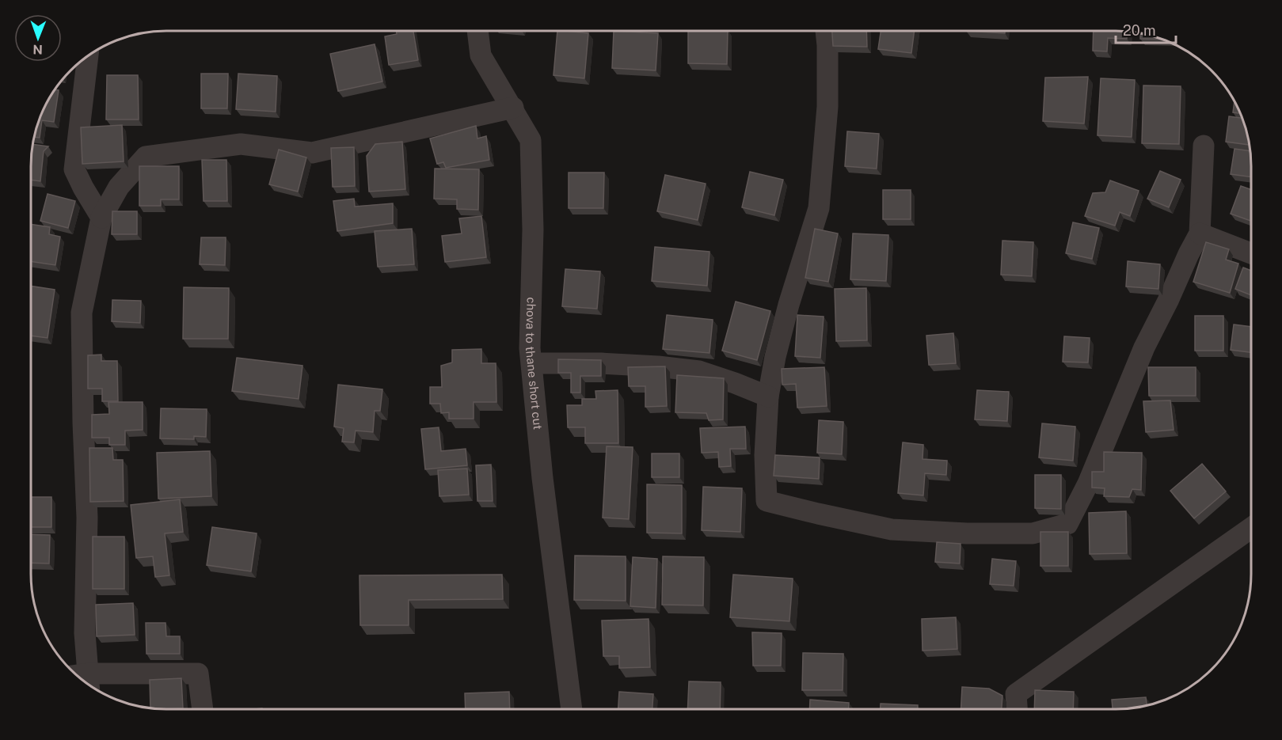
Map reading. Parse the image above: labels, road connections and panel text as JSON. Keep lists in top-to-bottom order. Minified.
{"streets":{"street":["chova to thane short cut"]},"scale_bar":"20 m","north":"bottom"}
